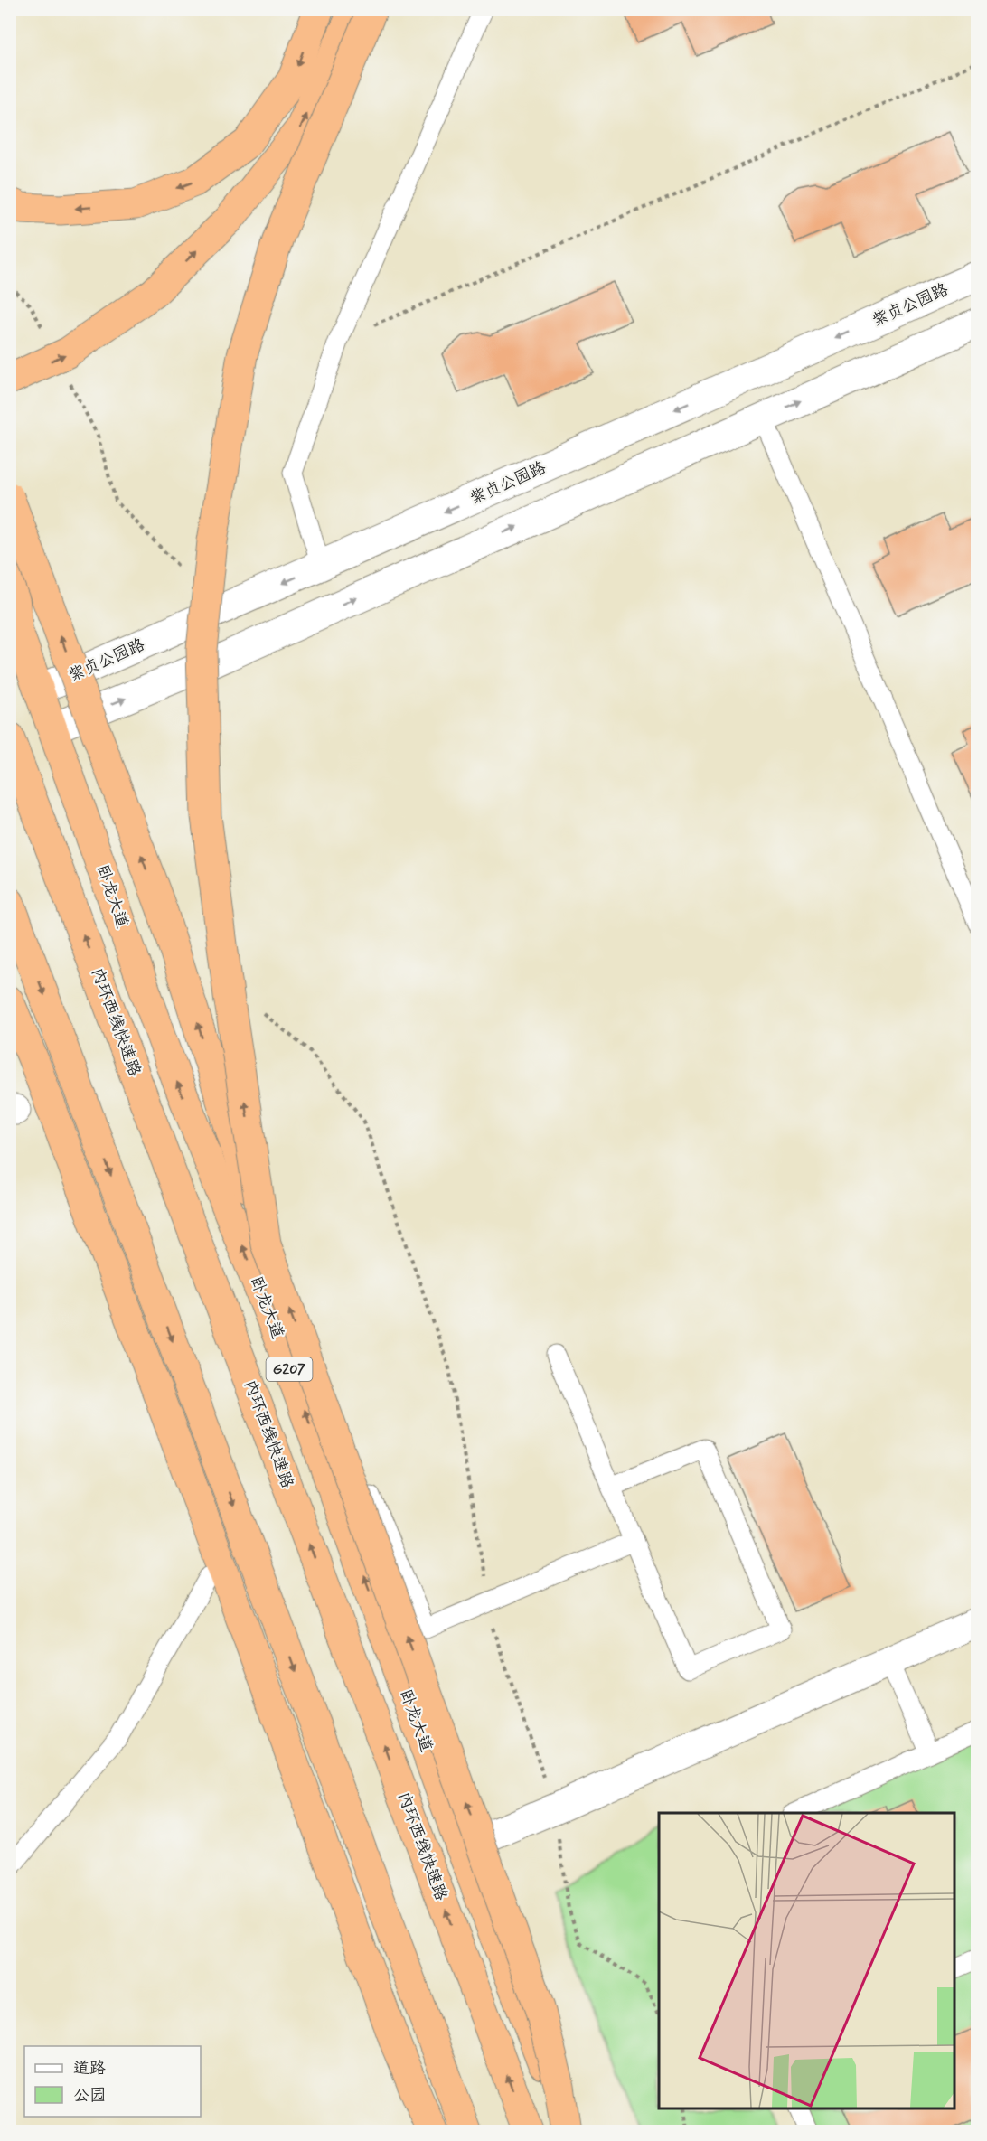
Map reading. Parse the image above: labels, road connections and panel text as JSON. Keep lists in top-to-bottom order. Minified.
{"streets":{"highway":["卧龙大道","内环西线快速路","G207"],"street":["紫贞公园路"]},"crossings":[["紫贞公园路","卧龙大道"]],"legend":["道路","公园"]}
